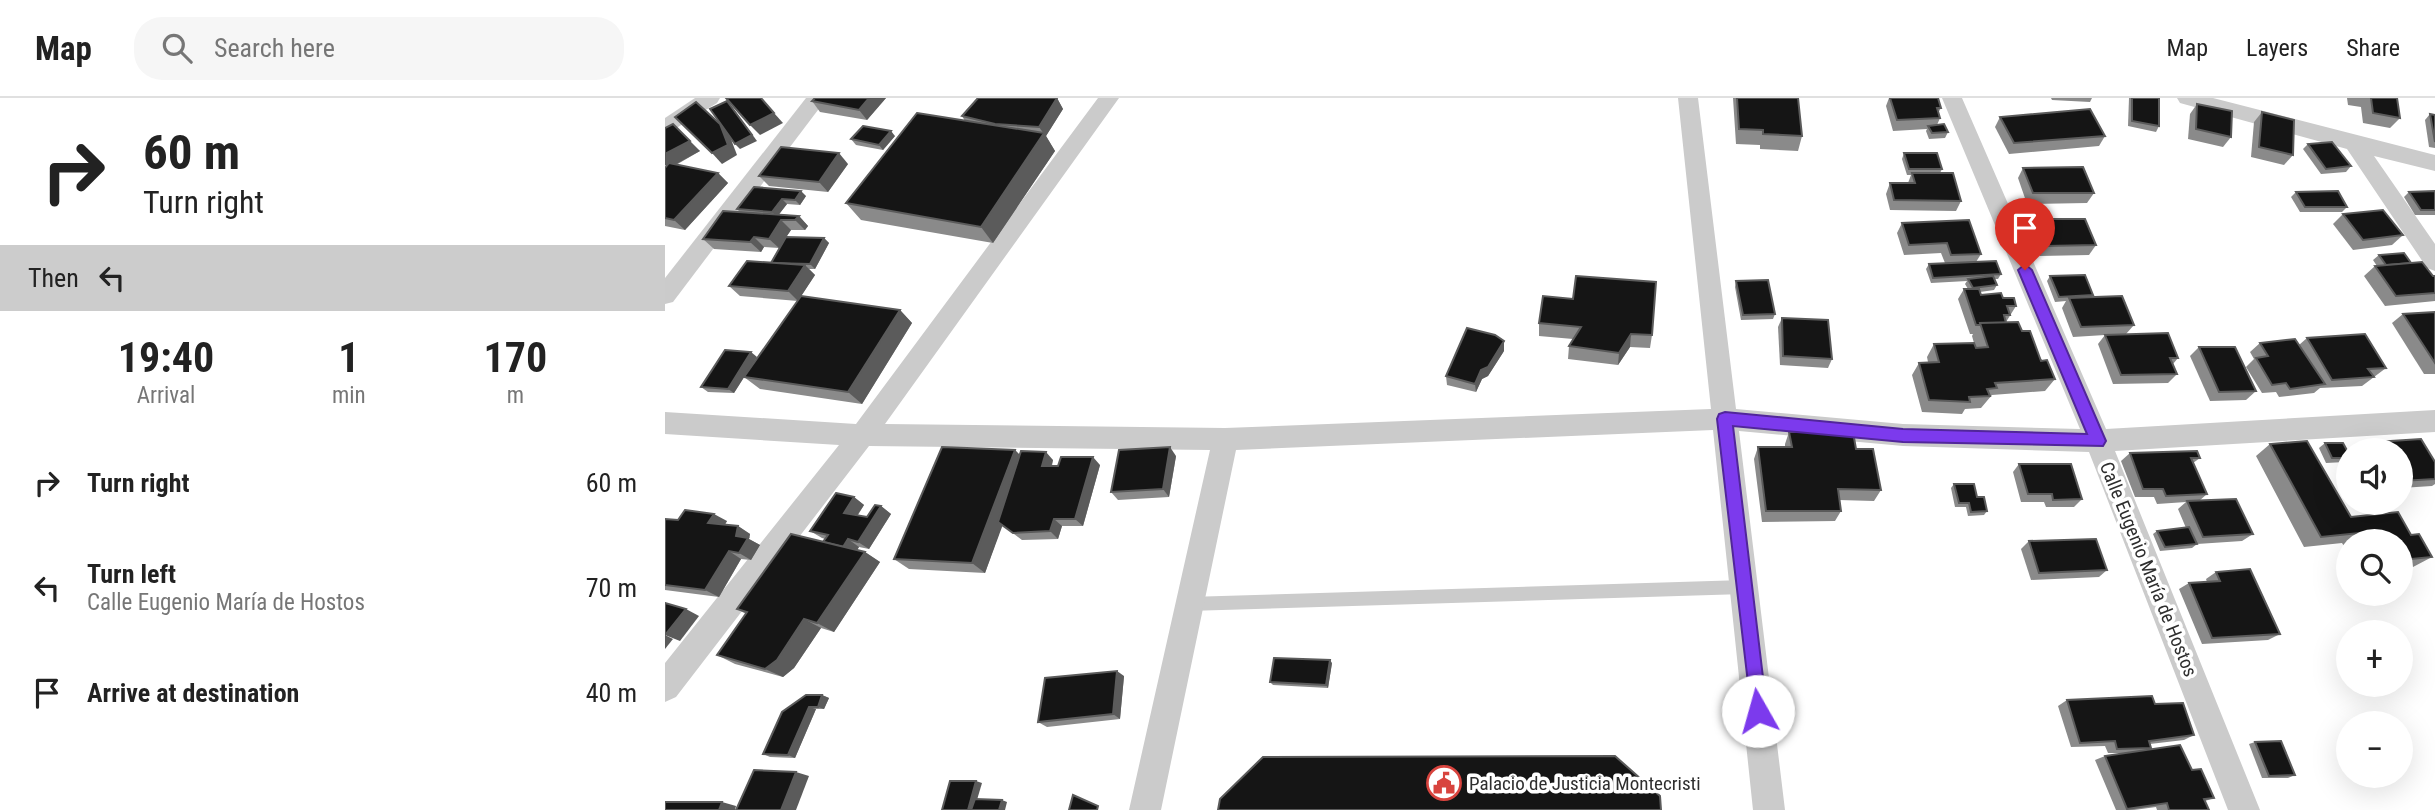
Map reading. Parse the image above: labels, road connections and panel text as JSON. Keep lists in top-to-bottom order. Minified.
{"streets":{"street":["Calle Eugenio María de Hostos"]},"places":{"public building":["Palacio de Justicia Montecristi"]},"page":{"header":"Map","search":"Search here","nav":["Map","Layers","Share"],"turn":["60 m","Turn right"],"then":"Then","eta":["19:40","Arrival","1","min","170","m"],"list":[{"name":"Turn right","value":"60 m"},{"name":"Turn left","note":"Calle Eugenio María de Hostos","value":"70 m"},{"name":"Arrive at destination","value":"40 m"}],"map_buttons":["+","−"]}}
